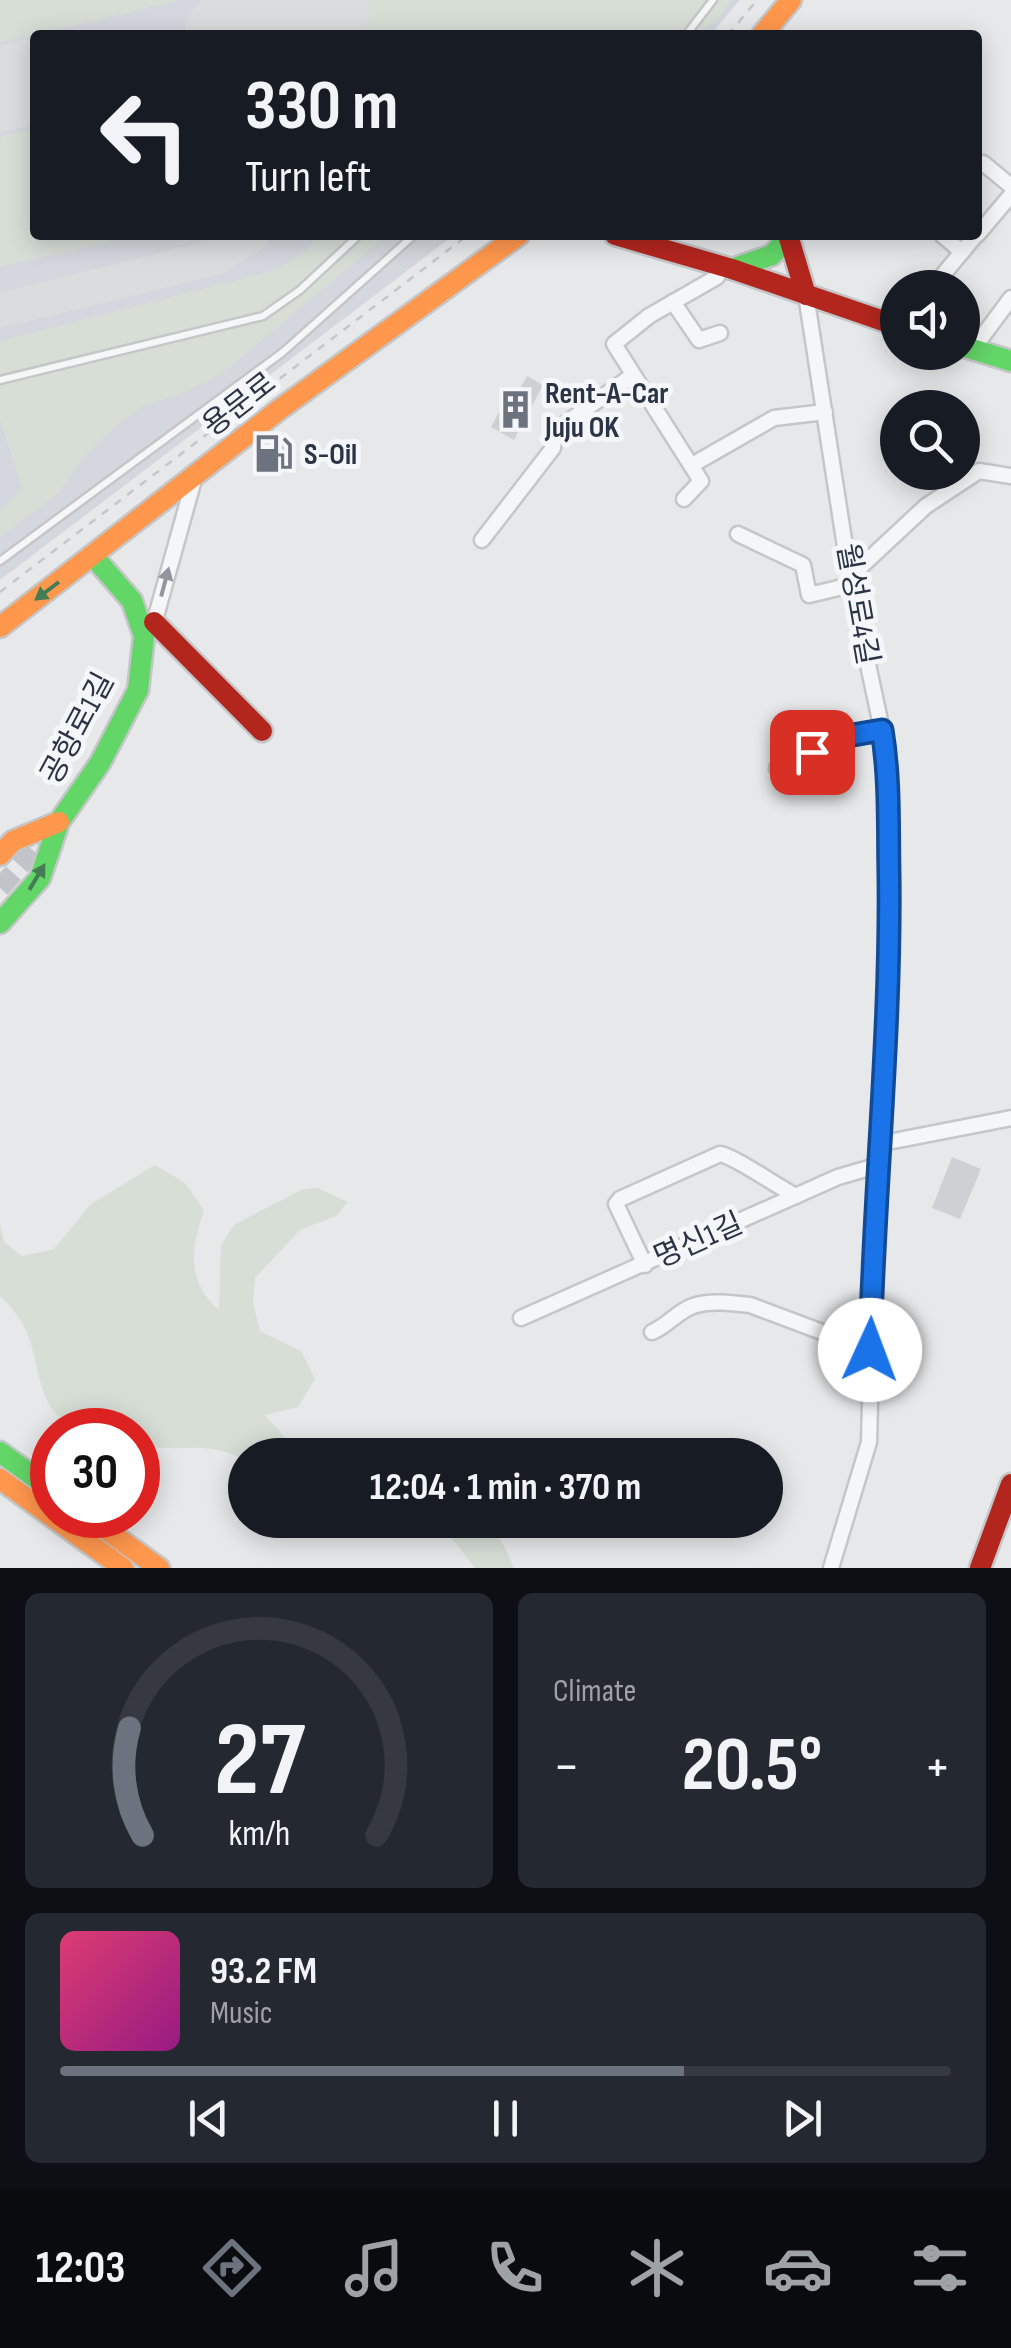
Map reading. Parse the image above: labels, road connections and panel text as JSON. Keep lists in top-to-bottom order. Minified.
{"streets":{"street":["용문로","월성로4길","공항로1길","명신1길"]},"crossings":[["용문로","공항로1길"],["월성로4길","명신1길"]],"places":{"building":["Rent-A-Car Juju OK"],"fuel station":["S-Oil"]},"page":{"turn":["330 m","Turn left"],"limit":"30","trip":"12:04 · 1 min · 370 m","tile":"Climate","heat":["−","20.5°","+"],"song":["93.2 FM","Music"],"tabs":"12:03","gauge":["27","km/h"]}}
